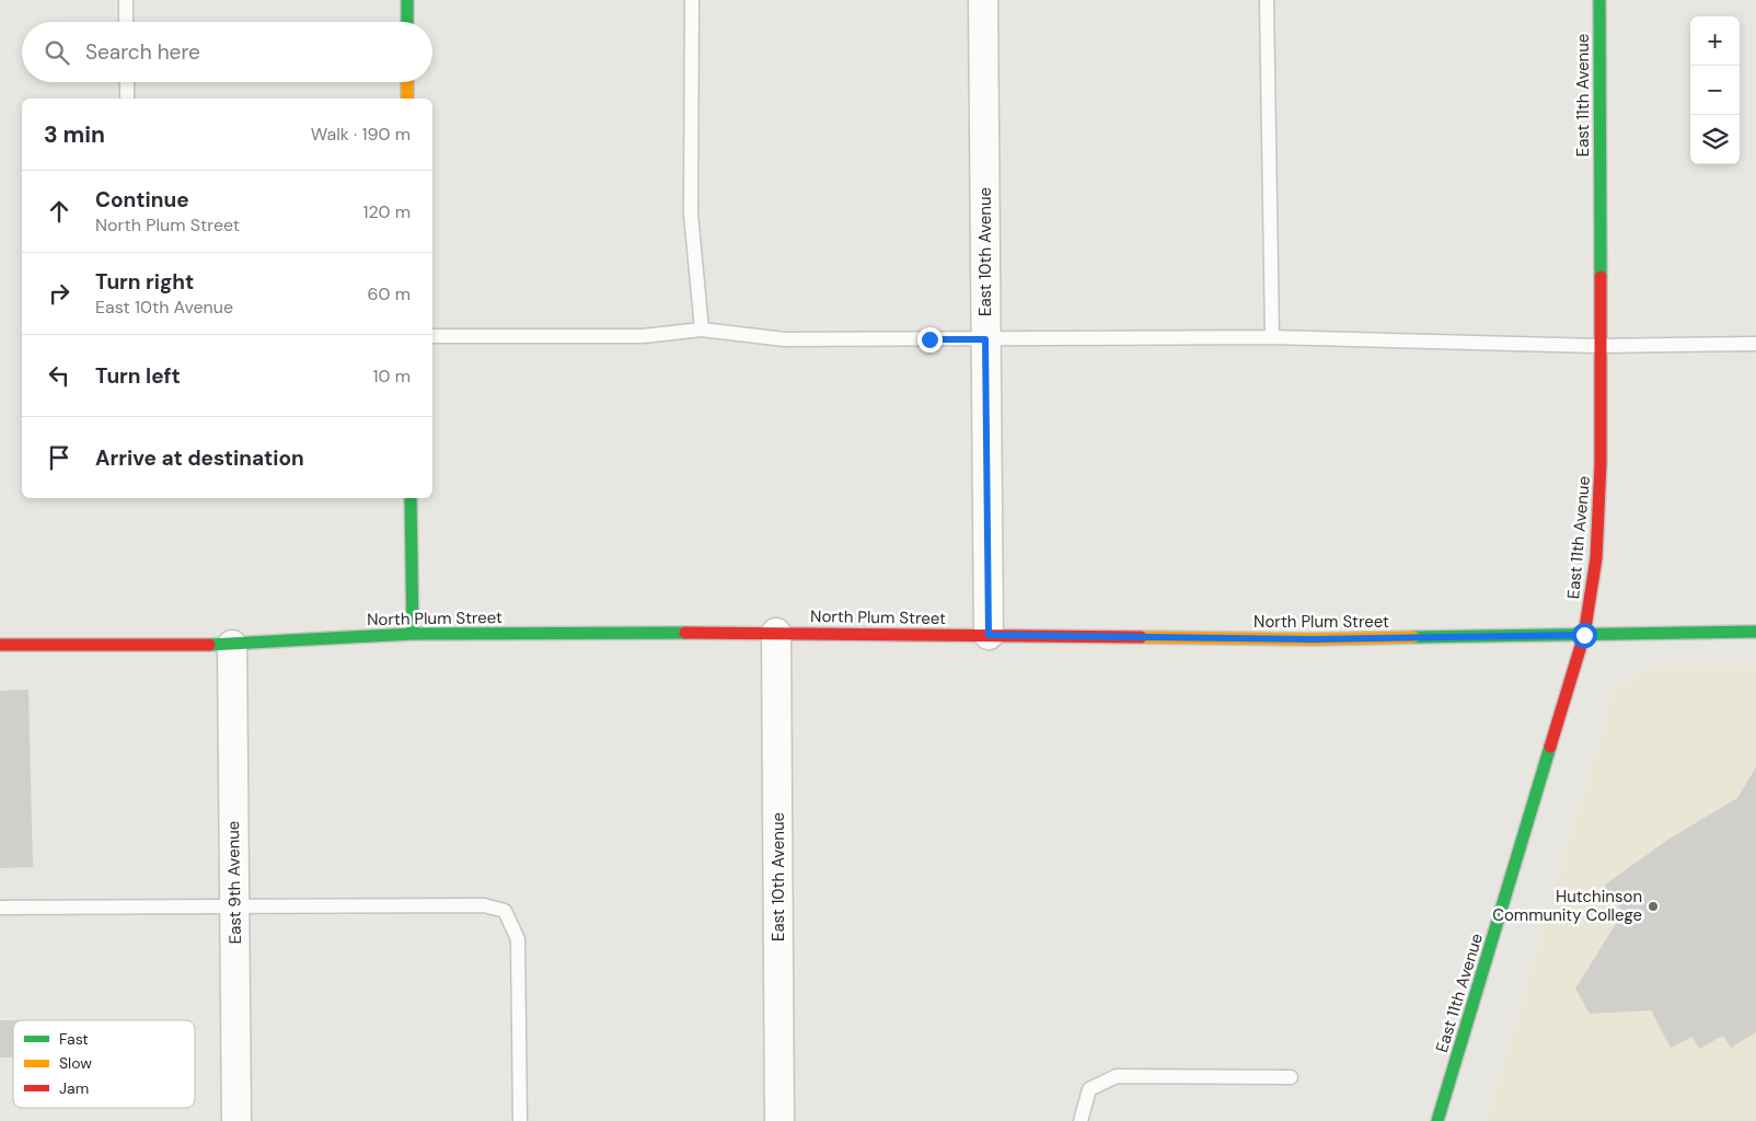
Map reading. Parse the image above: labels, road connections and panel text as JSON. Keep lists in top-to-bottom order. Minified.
{"streets":{"street":["East 11th Avenue","East 10th Avenue","North Plum Street","East 9th Avenue"]},"crossings":[["East 11th Avenue","North Plum Street"],["East 10th Avenue","North Plum Street"],["North Plum Street","East 9th Avenue"]],"places":["Hutchinson Community College"],"legend":["Fast","Slow","Jam"],"page":{"map_buttons":["+","−"],"search":"Search here","heading":["3 min","Walk · 190 m"],"list":[["Continue","North Plum Street","120 m"],["Turn right","East 10th Avenue","60 m"],["Turn left","10 m"],"Arrive at destination"]}}
